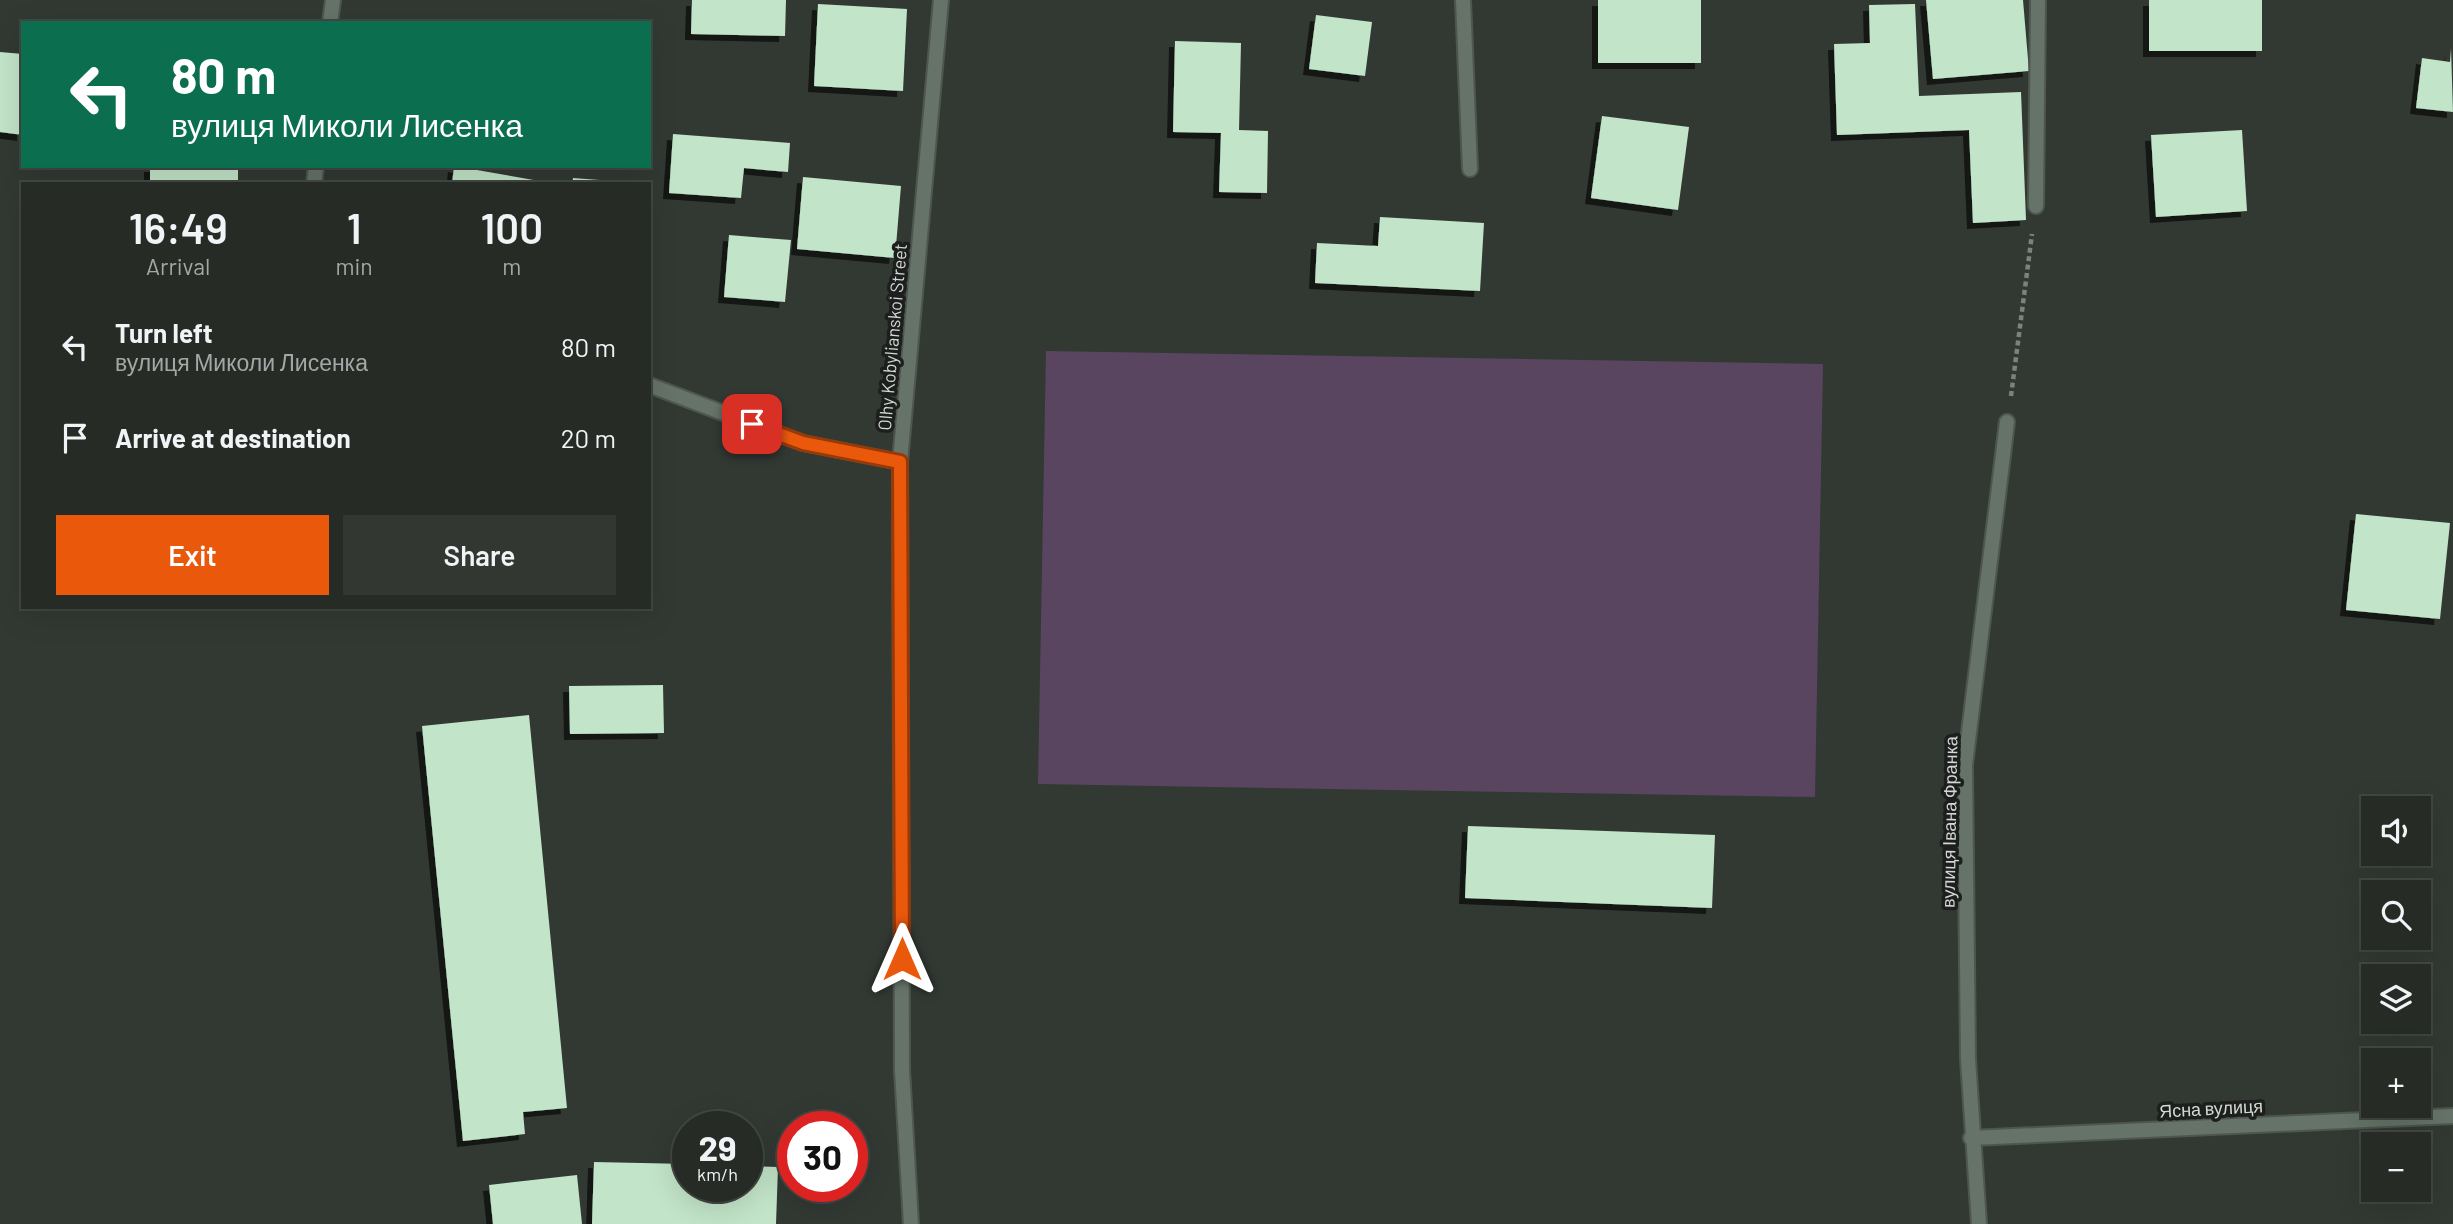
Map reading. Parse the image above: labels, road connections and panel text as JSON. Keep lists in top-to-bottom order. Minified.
{"streets":{"street":["Olhy Kobylianskoi Street","вулиця Івана Франка","Ясна вулиця"]},"crossings":[["вулиця Івана Франка","Ясна вулиця"]],"page":{"turn":["80 m","вулиця Миколи Лисенка"],"eta":["16:49","Arrival","1","min","100","m"],"list":[{"name":"Turn left","note":"вулиця Миколи Лисенка","value":"80 m"},{"name":"Arrive at destination","value":"20 m"}],"buttons":["Exit","Share"],"map_buttons":["+","−"],"speed":"29 km/h","limit":"30"}}
